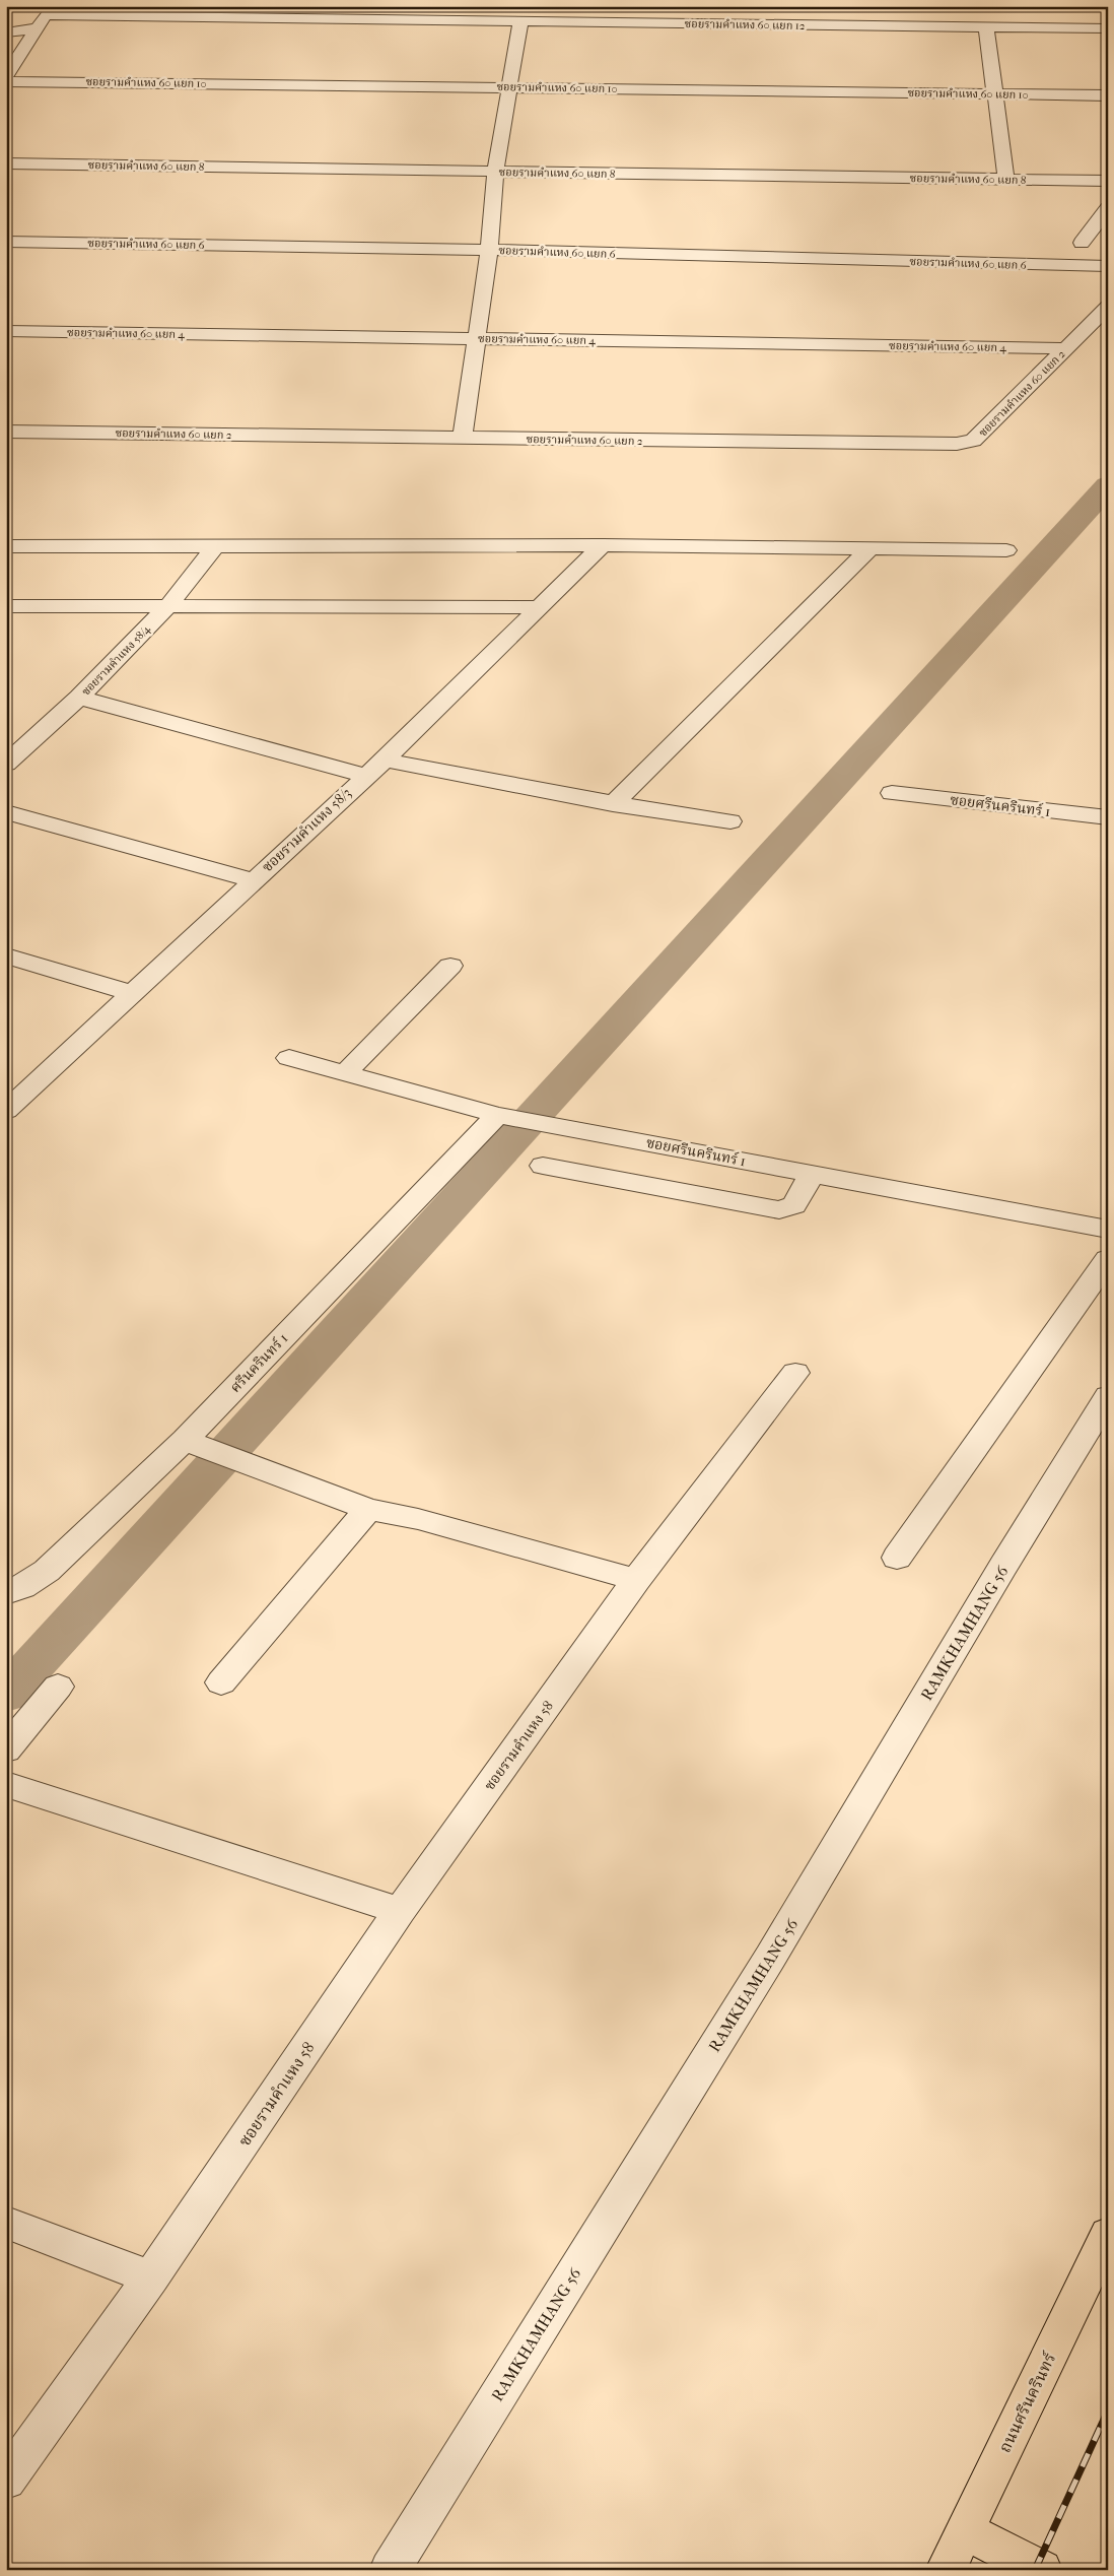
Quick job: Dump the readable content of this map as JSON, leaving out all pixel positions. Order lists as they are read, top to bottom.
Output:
{
  "streets": {
    "main road": ["ถนนศรีนครินทร์"],
    "street": [
      "ซอยรามคำแหง 60 แยก 12",
      "ซอยรามคำแหง 60 แยก 10",
      "ซอยรามคำแหง 60 แยก 8",
      "ซอยรามคำแหง 60 แยก 6",
      "ซอยรามคำแหง 60 แยก 4",
      "ซอยรามคำแหง 60 แยก 2",
      "ซอยรามคำแหง 58/4",
      "ซอยศรีนครินทร์ 1",
      "ซอยรามคำแหง 58/3",
      "ศรีนครินทร์ 1",
      "RAMKHAMHANG 56",
      "ซอยรามคำแหง 58"
    ]
  },
  "crossings": [
    ["ซอยรามคำแหง 60 แยก 4", "ซอยรามคำแหง 60 แยก 2"],
    ["ซอยศรีนครินทร์ 1", "ศรีนครินทร์ 1"]
  ]
}
